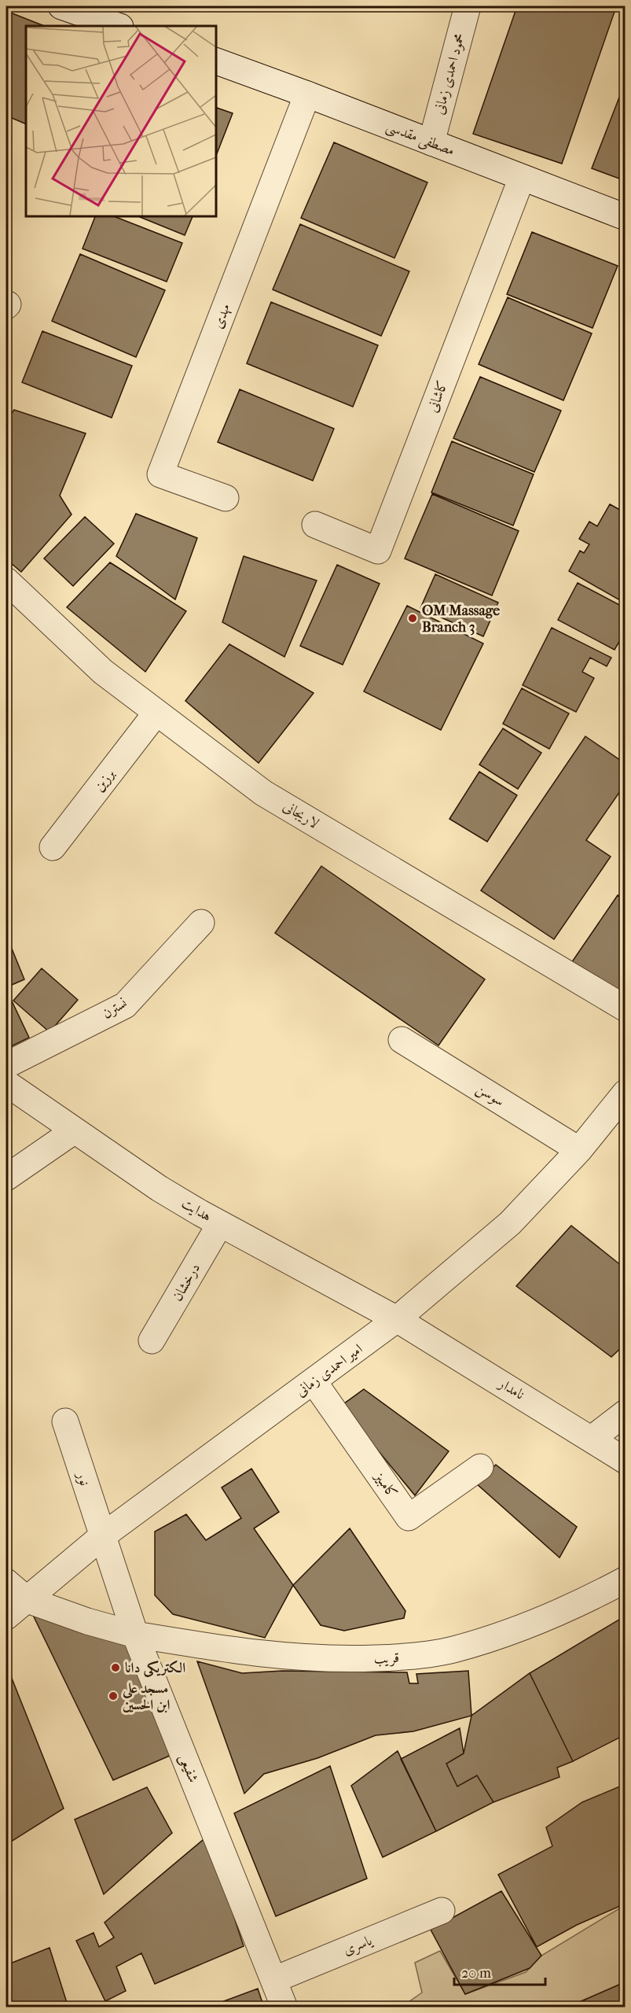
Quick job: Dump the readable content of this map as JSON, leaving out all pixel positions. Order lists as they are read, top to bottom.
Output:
{
  "streets": {
    "street": [
      "محمود احمدی زمانی",
      "مصطفی مقدسی",
      "مهدی",
      "کاشانی",
      "برزین",
      "لاریجانی",
      "نسترن",
      "سوسن",
      "هدایت",
      "درخشان",
      "امیر احمدی زمانی",
      "نامدار",
      "نور",
      "کامبیز",
      "قریب",
      "شفیعی",
      "یاسری"
    ]
  },
  "crossings": [
    ["محمود احمدی زمانی", "مصطفی مقدسی"],
    ["مصطفی مقدسی", "مهدی"],
    ["مصطفی مقدسی", "کاشانی"],
    ["برزین", "لاریجانی"],
    ["سوسن", "امیر احمدی زمانی"],
    ["هدایت", "درخشان"],
    ["هدایت", "امیر احمدی زمانی"],
    ["هدایت", "نامدار"],
    ["امیر احمدی زمانی", "نامدار"],
    ["امیر احمدی زمانی", "نور"],
    ["امیر احمدی زمانی", "کامبیز"],
    ["نور", "قریب"],
    ["نور", "شفیعی"],
    ["قریب", "شفیعی"],
    ["شفیعی", "یاسری"]
  ],
  "places": ["OM Massage Branch 3", "الکتریکی دانا", "مسجد علی ابن الحسین"],
  "scale_bar": "20 m"
}
